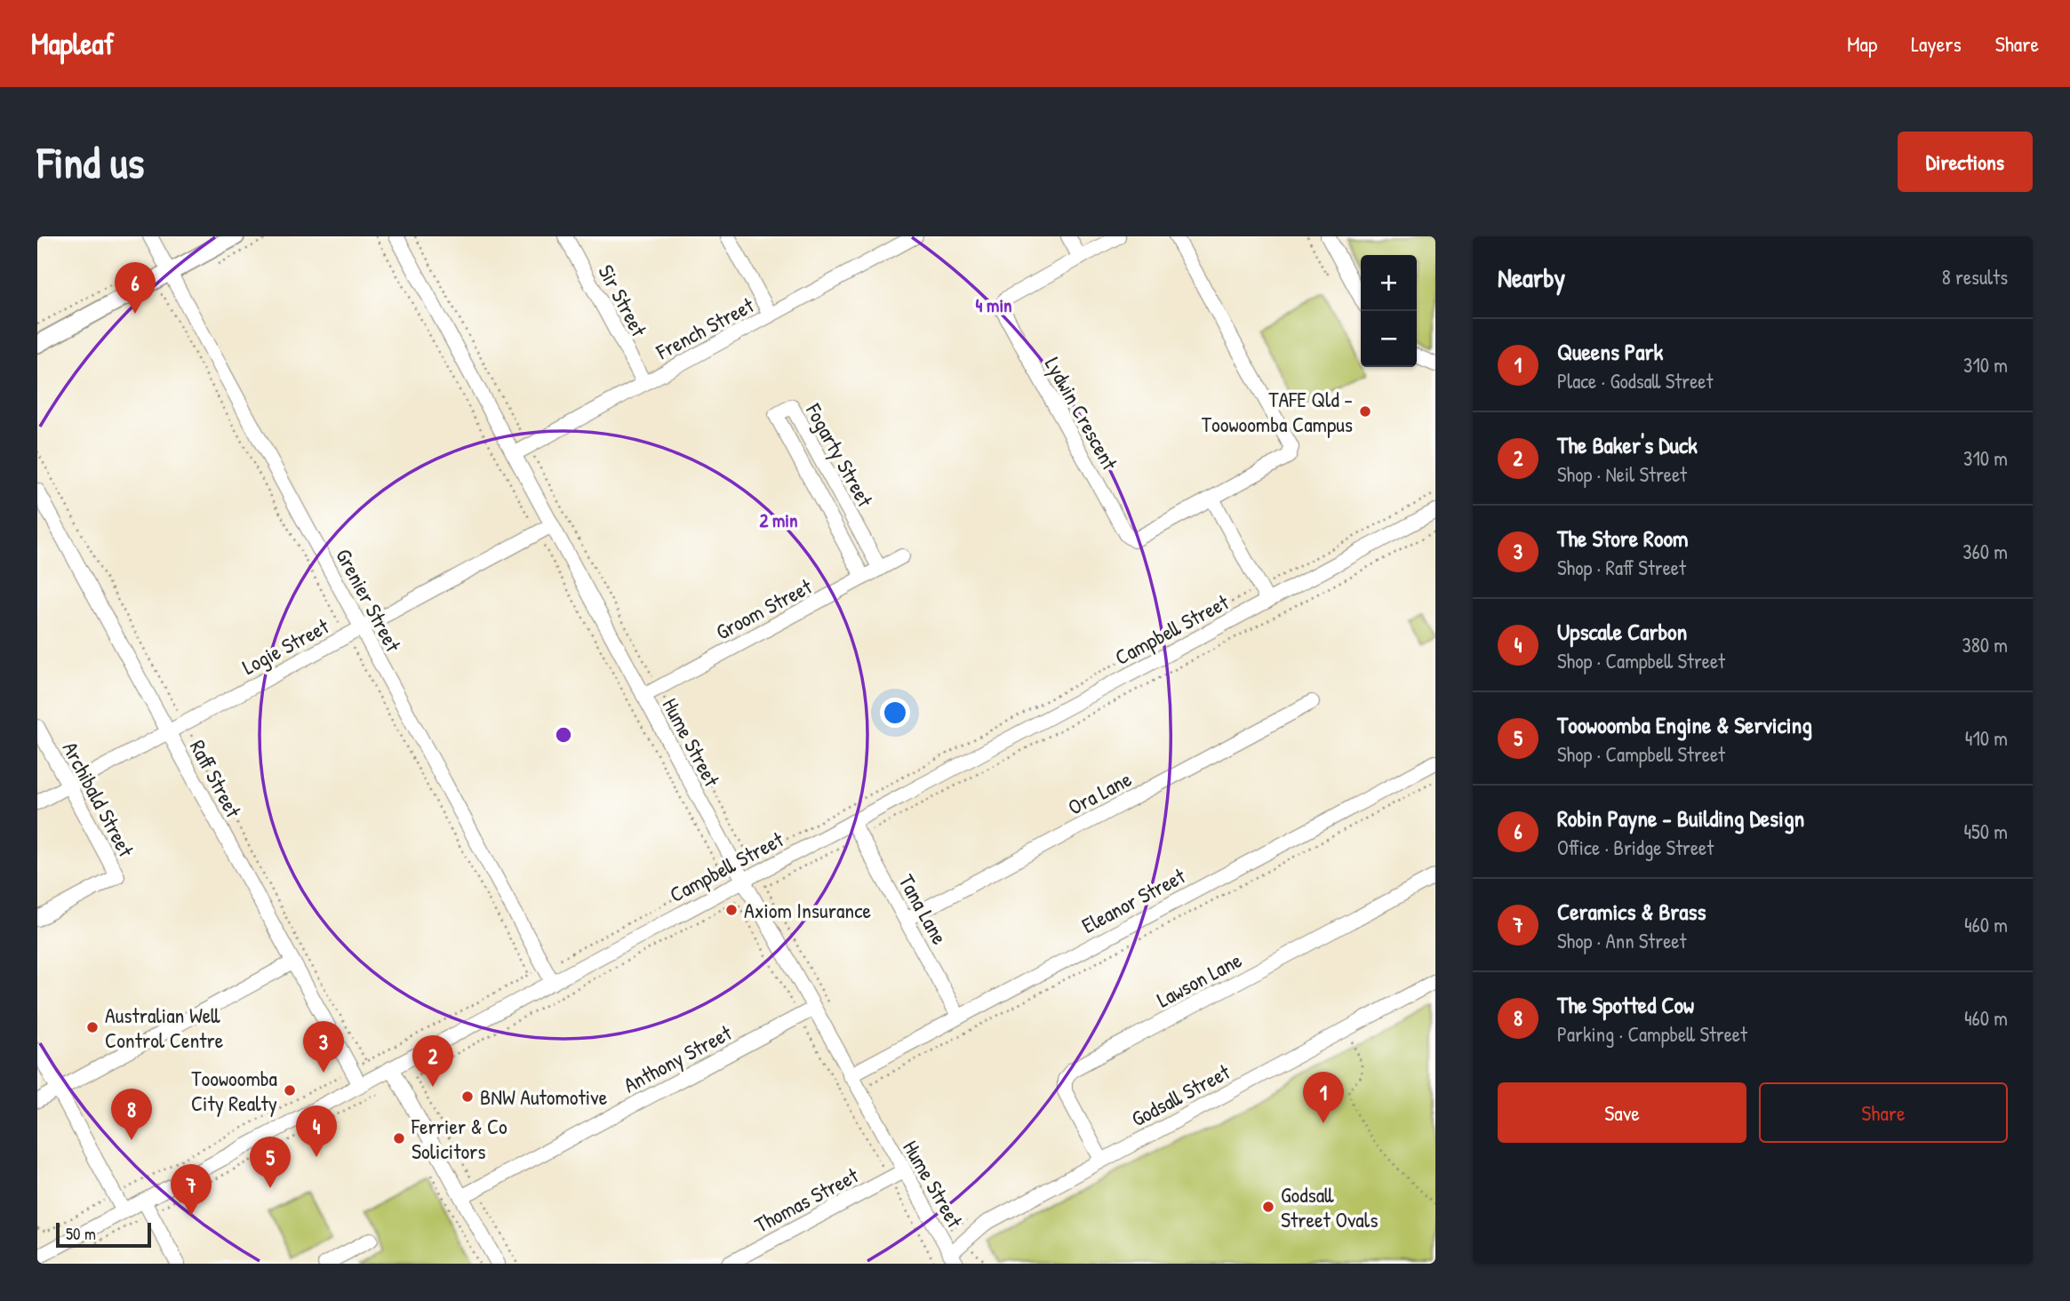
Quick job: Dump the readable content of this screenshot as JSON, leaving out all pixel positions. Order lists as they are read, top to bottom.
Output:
{
  "streets": {
    "street": [
      "Sir Street",
      "French Street",
      "Lydwin Crescent",
      "Fogarty Street",
      "Grenier Street",
      "Groom Street",
      "Campbell Street",
      "Logie Street",
      "Hume Street",
      "Raff Street",
      "Ora Lane",
      "Archibald Street",
      "Eleanor Street",
      "Tana Lane",
      "Lawson Lane",
      "Anthony Street",
      "Godsall Street",
      "Thomas Street"
    ]
  },
  "crossings": [
    ["Sir Street", "French Street"],
    ["French Street", "Hume Street"],
    ["Fogarty Street", "Groom Street"],
    ["Grenier Street", "Campbell Street"],
    ["Grenier Street", "Logie Street"],
    ["Groom Street", "Hume Street"],
    ["Campbell Street", "Hume Street"],
    ["Campbell Street", "Raff Street"],
    ["Campbell Street", "Tana Lane"],
    ["Logie Street", "Hume Street"],
    ["Logie Street", "Raff Street"],
    ["Logie Street", "Archibald Street"],
    ["Hume Street", "Eleanor Street"],
    ["Hume Street", "Anthony Street"],
    ["Hume Street", "Godsall Street"],
    ["Hume Street", "Thomas Street"],
    ["Ora Lane", "Tana Lane"],
    ["Eleanor Street", "Tana Lane"],
    ["Lawson Lane", "Godsall Street"]
  ],
  "places": [
    "TAFE Qld - Toowoomba Campus",
    "Axiom Insurance",
    "Australian Well Control Centre",
    "Toowoomba City Realty",
    "BNW Automotive",
    "Ferrier & Co Solicitors",
    "Godsall Street Ovals"
  ],
  "scale_bar": "50 m",
  "page": {
    "header": "Mapleaf",
    "nav": ["Map", "Layers", "Share"],
    "buttons": [
      "Directions",
      ["Save", "Share"]
    ],
    "title": "Find us",
    "heading": ["Nearby", "8 results"],
    "map_buttons": ["+", "−"],
    "pins": [
      "6",
      "3",
      "2",
      "1",
      "8",
      "4",
      "5",
      "7"
    ],
    "list": [
      {
        "mark": "1",
        "name": "Queens Park",
        "note": "Place · Godsall Street",
        "value": "310 m"
      },
      {
        "mark": "2",
        "name": "The Baker's Duck",
        "note": "Shop · Neil Street",
        "value": "310 m"
      },
      {
        "mark": "3",
        "name": "The Store Room",
        "note": "Shop · Raff Street",
        "value": "360 m"
      },
      {
        "mark": "4",
        "name": "Upscale Carbon",
        "note": "Shop · Campbell Street",
        "value": "380 m"
      },
      {
        "mark": "5",
        "name": "Toowoomba Engine & Servicing",
        "note": "Shop · Campbell Street",
        "value": "410 m"
      },
      {
        "mark": "6",
        "name": "Robin Payne - Building Design",
        "note": "Office · Bridge Street",
        "value": "450 m"
      },
      {
        "mark": "7",
        "name": "Ceramics & Brass",
        "note": "Shop · Ann Street",
        "value": "460 m"
      },
      {
        "mark": "8",
        "name": "The Spotted Cow",
        "note": "Parking · Campbell Street",
        "value": "460 m"
      }
    ],
    "scale": "50 m"
  },
  "rings": ["4 min", "2 min"]
}
